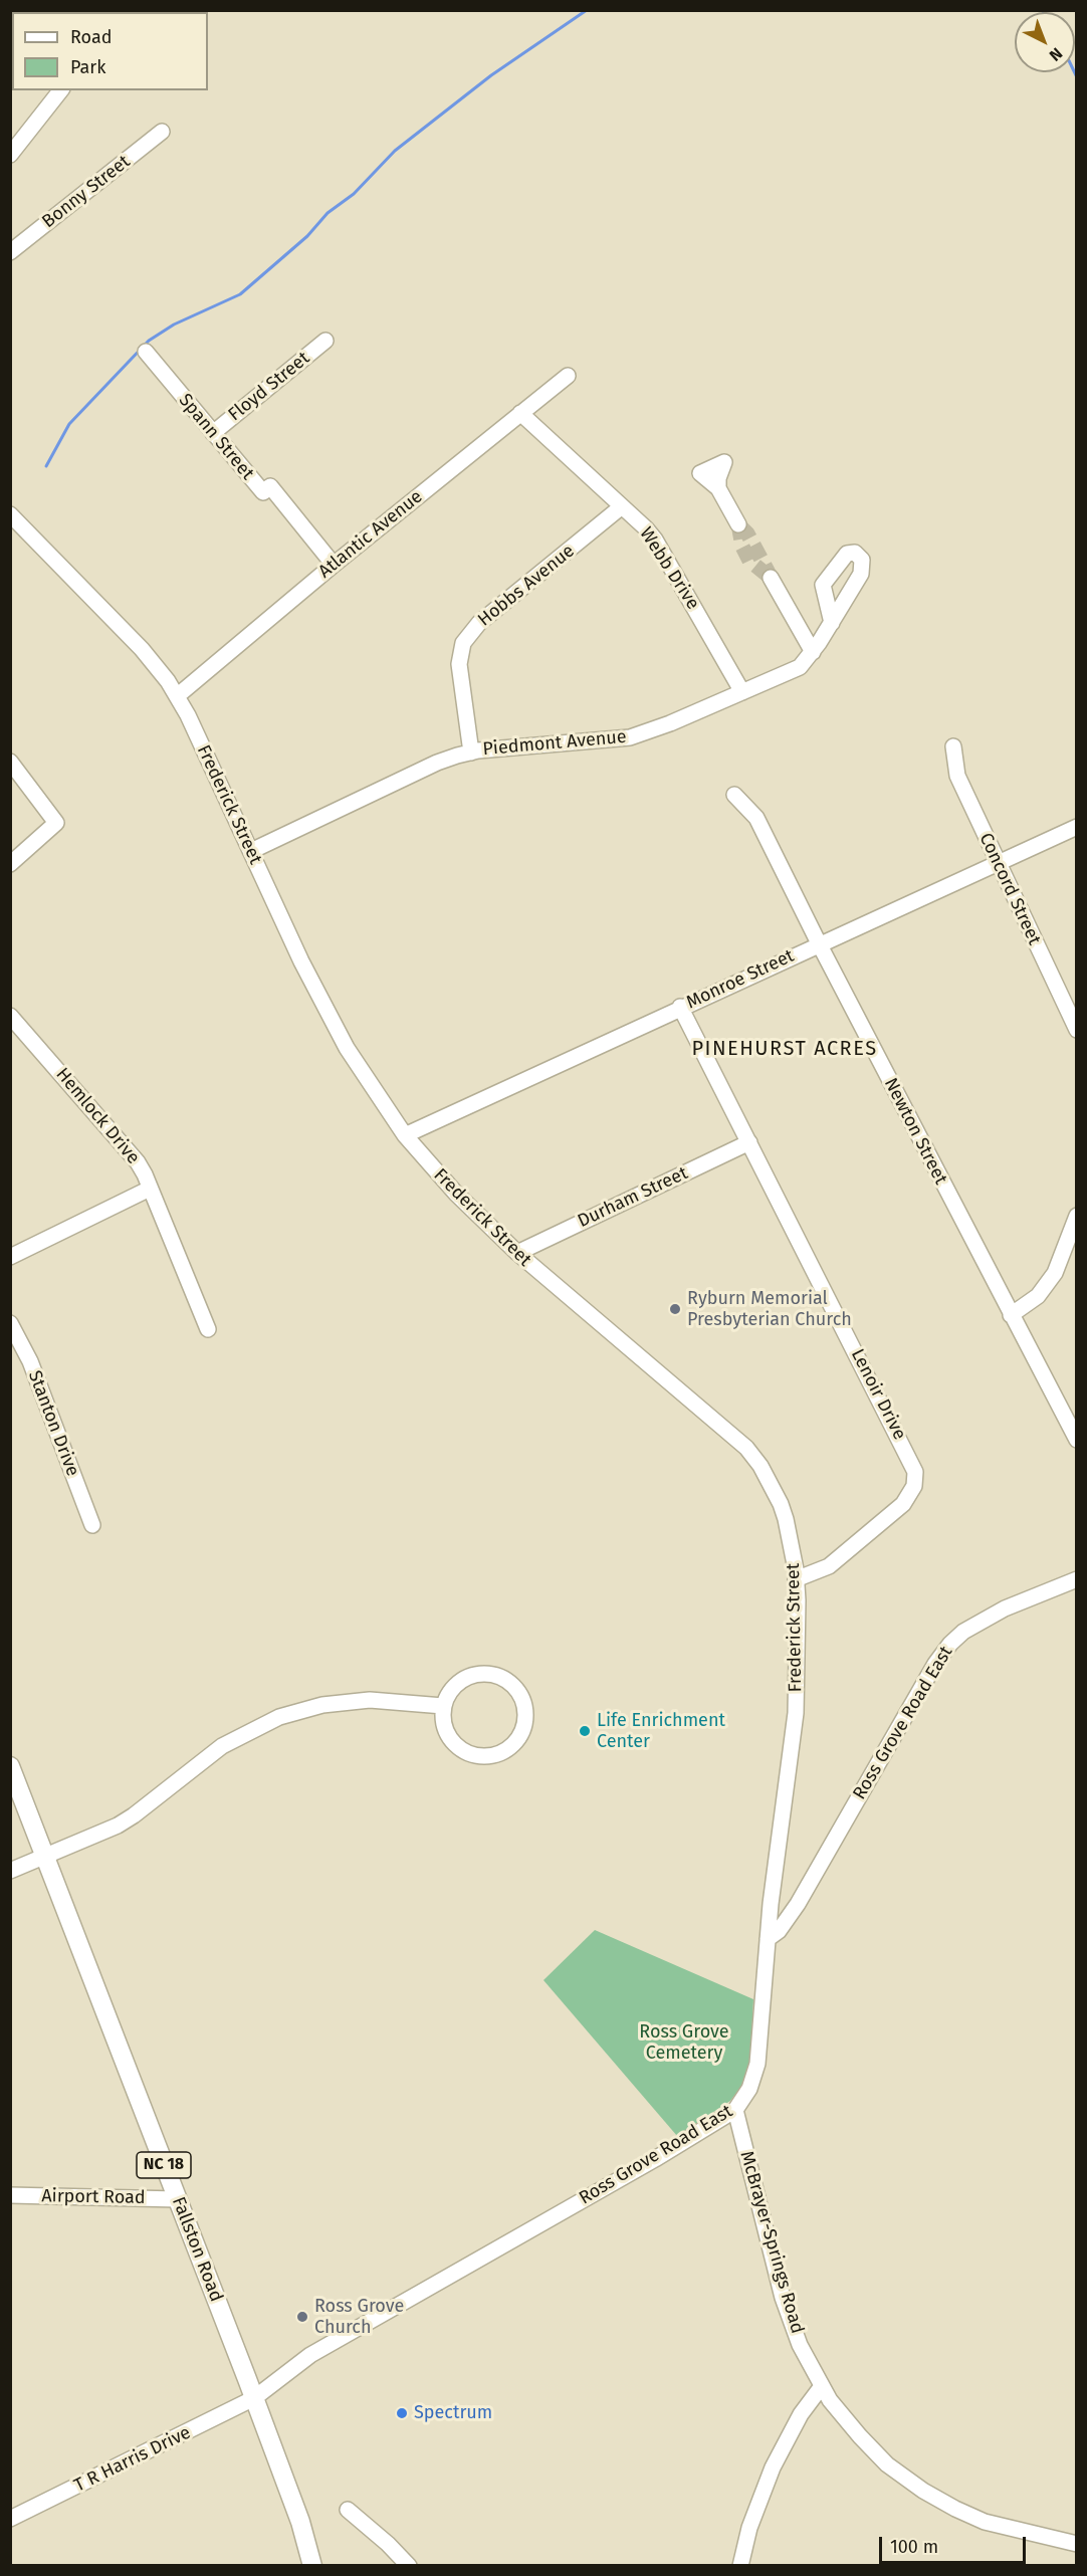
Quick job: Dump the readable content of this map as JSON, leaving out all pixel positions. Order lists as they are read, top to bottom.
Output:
{
  "streets": {
    "main road": ["NC 18", "Fallston Road"],
    "street": [
      "Bonny Street",
      "Floyd Street",
      "Spann Street",
      "Atlantic Avenue",
      "Webb Drive",
      "Hobbs Avenue",
      "Piedmont Avenue",
      "Frederick Street",
      "Concord Street",
      "Monroe Street",
      "Hemlock Drive",
      "Newton Street",
      "Durham Street",
      "Lenoir Drive",
      "Stanton Drive",
      "Ross Grove Road East",
      "Airport Road",
      "McBrayer-Springs Road",
      "T R Harris Drive"
    ]
  },
  "crossings": [
    ["Floyd Street", "Spann Street"],
    ["Spann Street", "Atlantic Avenue"],
    ["Atlantic Avenue", "Webb Drive"],
    ["Atlantic Avenue", "Frederick Street"],
    ["Webb Drive", "Hobbs Avenue"],
    ["Webb Drive", "Piedmont Avenue"],
    ["Hobbs Avenue", "Piedmont Avenue"],
    ["Piedmont Avenue", "Frederick Street"],
    ["Frederick Street", "Monroe Street"],
    ["Frederick Street", "Durham Street"],
    ["Frederick Street", "Lenoir Drive"],
    ["Frederick Street", "Ross Grove Road East"],
    ["Concord Street", "Monroe Street"],
    ["Monroe Street", "Newton Street"],
    ["Monroe Street", "Lenoir Drive"],
    ["Durham Street", "Lenoir Drive"],
    ["Ross Grove Road East", "McBrayer-Springs Road"],
    ["Ross Grove Road East", "Fallston Road"],
    ["Ross Grove Road East", "T R Harris Drive"],
    ["Airport Road", "Fallston Road"],
    ["Fallston Road", "T R Harris Drive"]
  ],
  "districts": ["PINEHURST ACRES"],
  "parks": ["Ross Grove Cemetery"],
  "places": [
    "Ryburn Memorial Presbyterian Church",
    "Life Enrichment Center",
    "Ross Grove Church",
    "Spectrum"
  ],
  "legend": ["Road", "Park"],
  "scale_bar": "100 m",
  "north": "bottom right"
}
